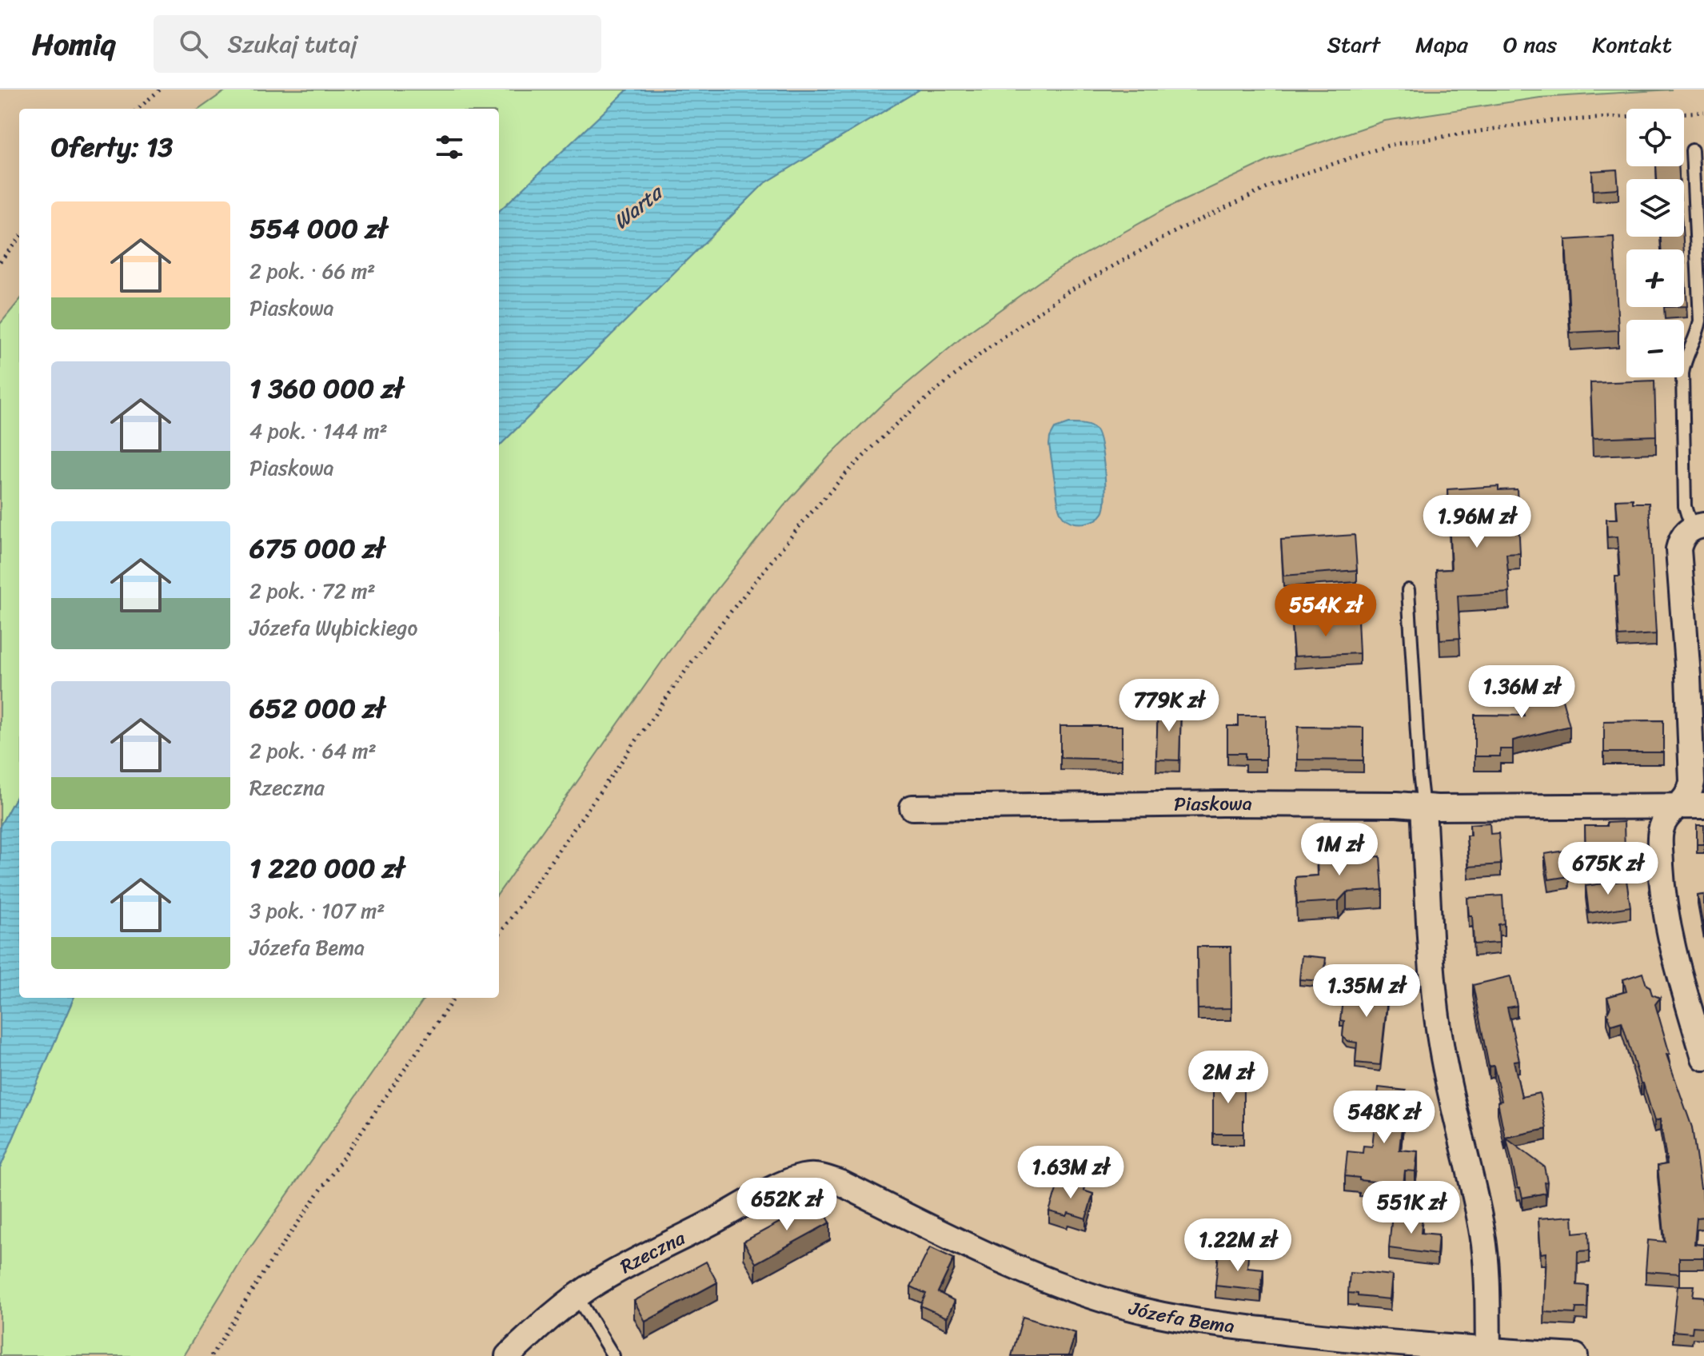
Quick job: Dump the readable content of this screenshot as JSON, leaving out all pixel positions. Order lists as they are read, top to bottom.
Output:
{
  "streets": {
    "street": ["Piaskowa", "Rzeczna", "Józefa Bema"]
  },
  "crossings": [
    ["Rzeczna", "Józefa Bema"]
  ],
  "water": ["Warta"],
  "page": {
    "header": "Homiq",
    "search": "Szukaj tutaj",
    "nav": [
      "Start",
      "Mapa",
      "O nas",
      "Kontakt"
    ],
    "map_buttons": ["+", "−"],
    "heading": "Oferty: 13",
    "list": [
      {
        "name": "554 000 zł",
        "note": "2 pok. · 66 m² · Piaskowa"
      },
      {
        "name": "1 360 000 zł",
        "note": "4 pok. · 144 m² · Piaskowa"
      },
      {
        "name": "675 000 zł",
        "note": "2 pok. · 72 m² · Józefa Wybickiego"
      },
      {
        "name": "652 000 zł",
        "note": "2 pok. · 64 m² · Rzeczna"
      },
      {
        "name": "1 220 000 zł",
        "note": "3 pok. · 107 m² · Józefa Bema"
      }
    ],
    "price": [
      "1.96M zł",
      "554K zł",
      "1.36M zł",
      "779K zł",
      "1M zł",
      "675K zł",
      "1.35M zł",
      "2M zł",
      "548K zł",
      "1.63M zł",
      "652K zł",
      "551K zł",
      "1.22M zł"
    ]
  }
}
